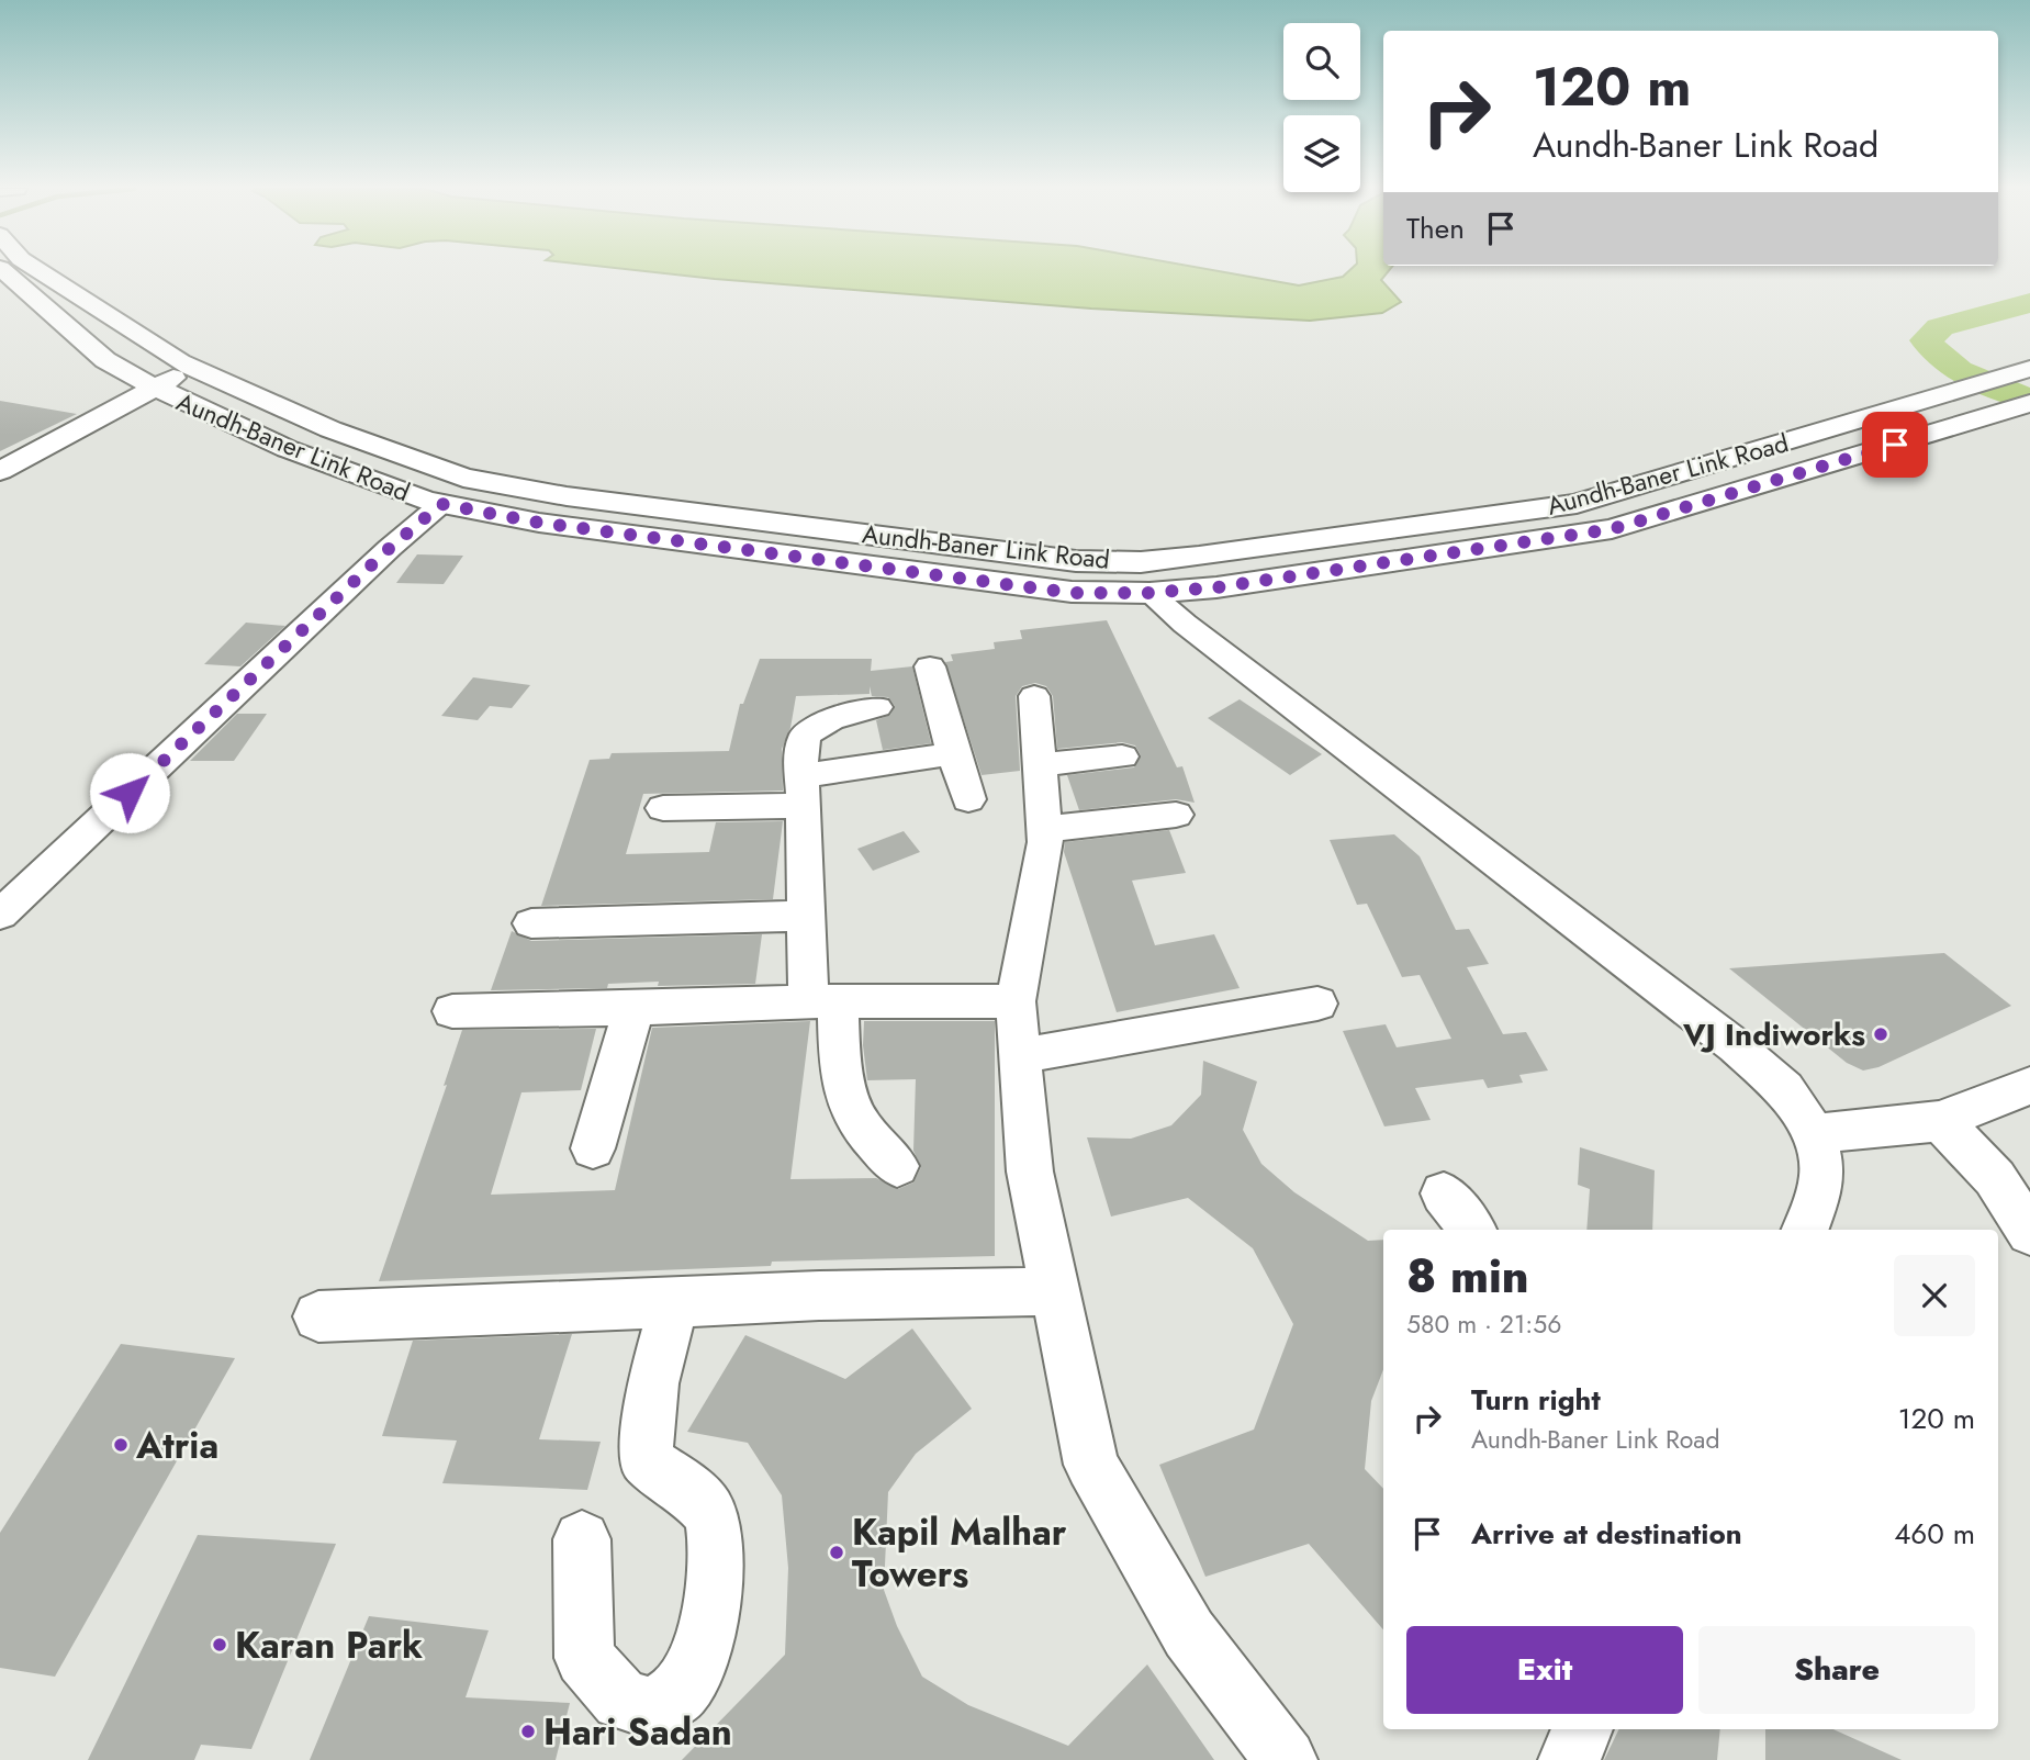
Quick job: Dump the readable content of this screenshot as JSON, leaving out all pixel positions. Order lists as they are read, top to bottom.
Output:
{
  "streets": {
    "main road": ["Aundh-Baner Link Road"]
  },
  "places": [
    "VJ Indiworks",
    "Atria",
    "Kapil Malhar Towers",
    "Karan Park",
    "Hari Sadan"
  ],
  "page": {
    "turn": ["120 m", "Aundh-Baner Link Road"],
    "then": "Then",
    "heading": ["8 min", "580 m · 21:56"],
    "list": [
      {
        "name": "Turn right",
        "note": "Aundh-Baner Link Road",
        "value": "120 m"
      },
      {
        "name": "Arrive at destination",
        "value": "460 m"
      }
    ],
    "buttons": ["Exit", "Share"]
  }
}
